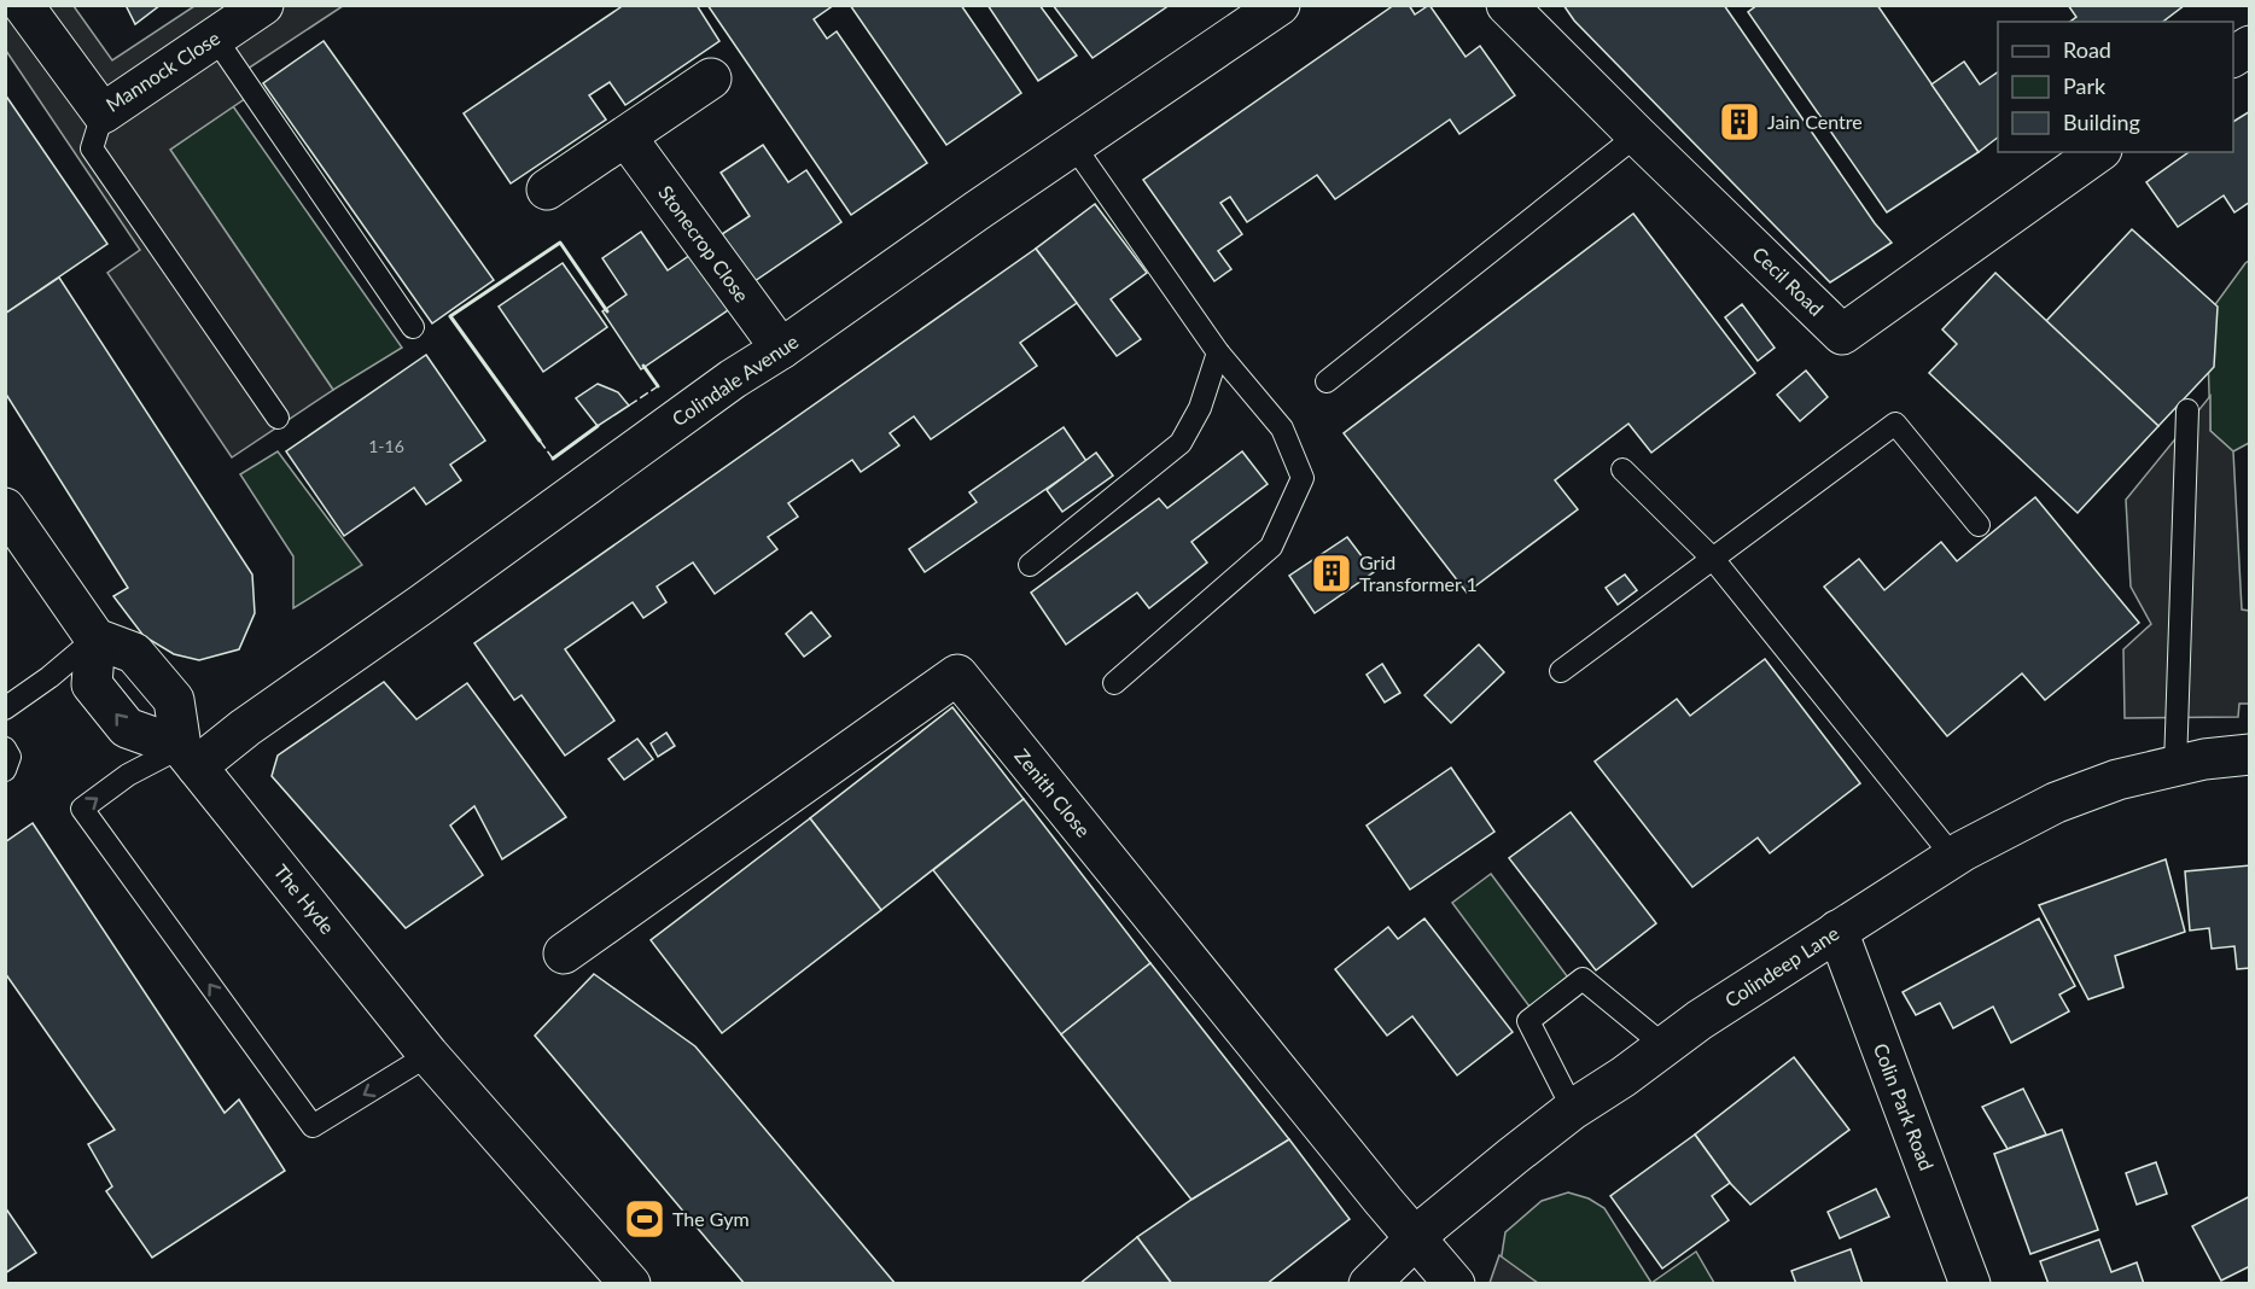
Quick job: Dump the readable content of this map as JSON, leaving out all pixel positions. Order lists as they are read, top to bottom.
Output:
{
  "streets": {
    "street": [
      "Mannock Close",
      "Stonecrop Close",
      "Cecil Road",
      "Colindale Avenue",
      "Zenith Close",
      "The Hyde",
      "Colindeep Lane",
      "Colin Park Road"
    ]
  },
  "crossings": [
    ["Stonecrop Close", "Colindale Avenue"],
    ["Colindale Avenue", "The Hyde"],
    ["Zenith Close", "Colindeep Lane"],
    ["Colindeep Lane", "Colin Park Road"]
  ],
  "places": {
    "building": ["Jain Centre", "Grid Transformer 1"],
    "sports": ["The Gym"]
  },
  "house_numbers": ["1-16"],
  "legend": ["Road", "Park", "Building"]
}
